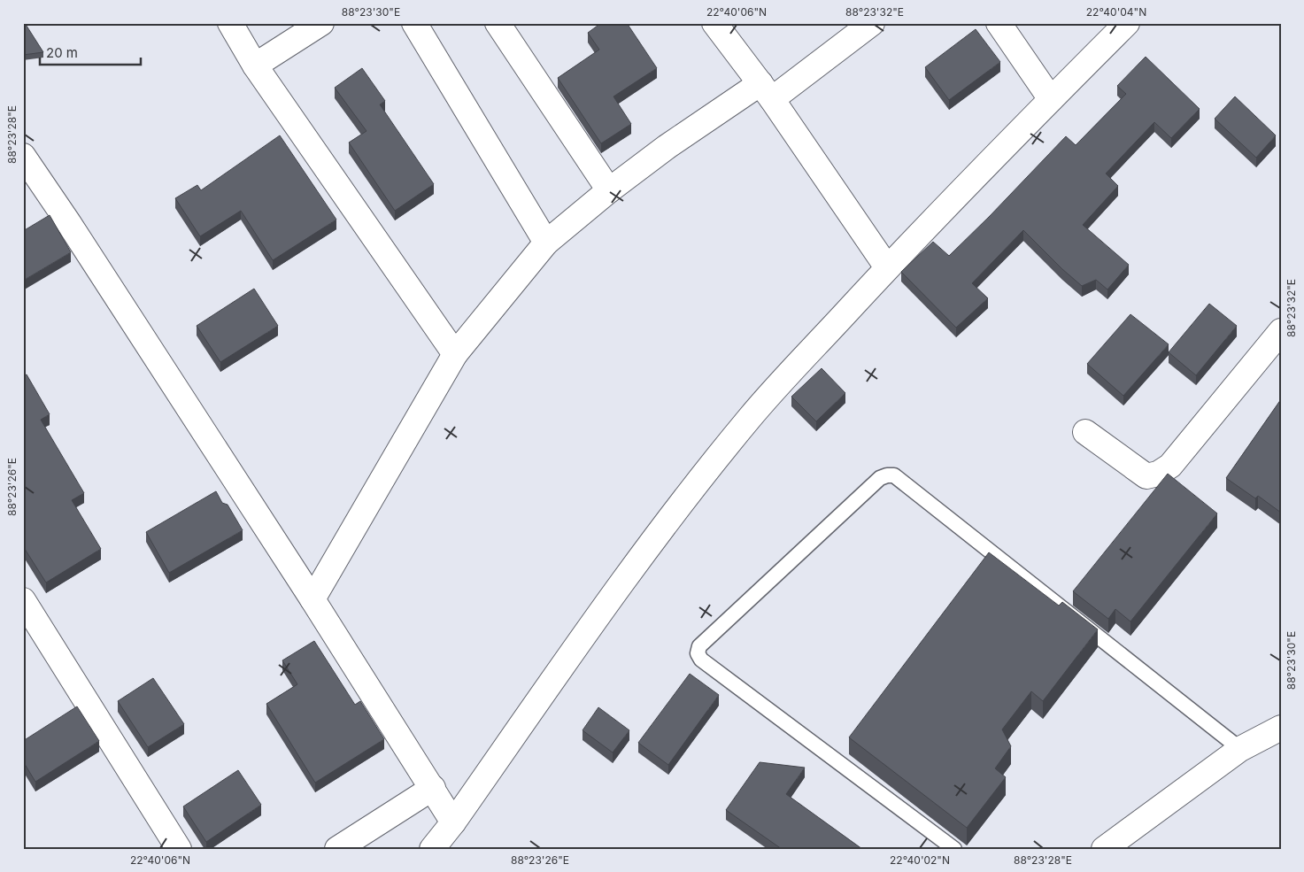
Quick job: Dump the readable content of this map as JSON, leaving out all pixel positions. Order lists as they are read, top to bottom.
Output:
{
  "scale_bar": "20 m",
  "coordinates": [
    "88°23'30\"E",
    "22°40'06\"N",
    "88°23'32\"E",
    "22°40'04\"N",
    "88°23'28\"E",
    "88°23'26\"E",
    "22°40'02\"N"
  ]
}
